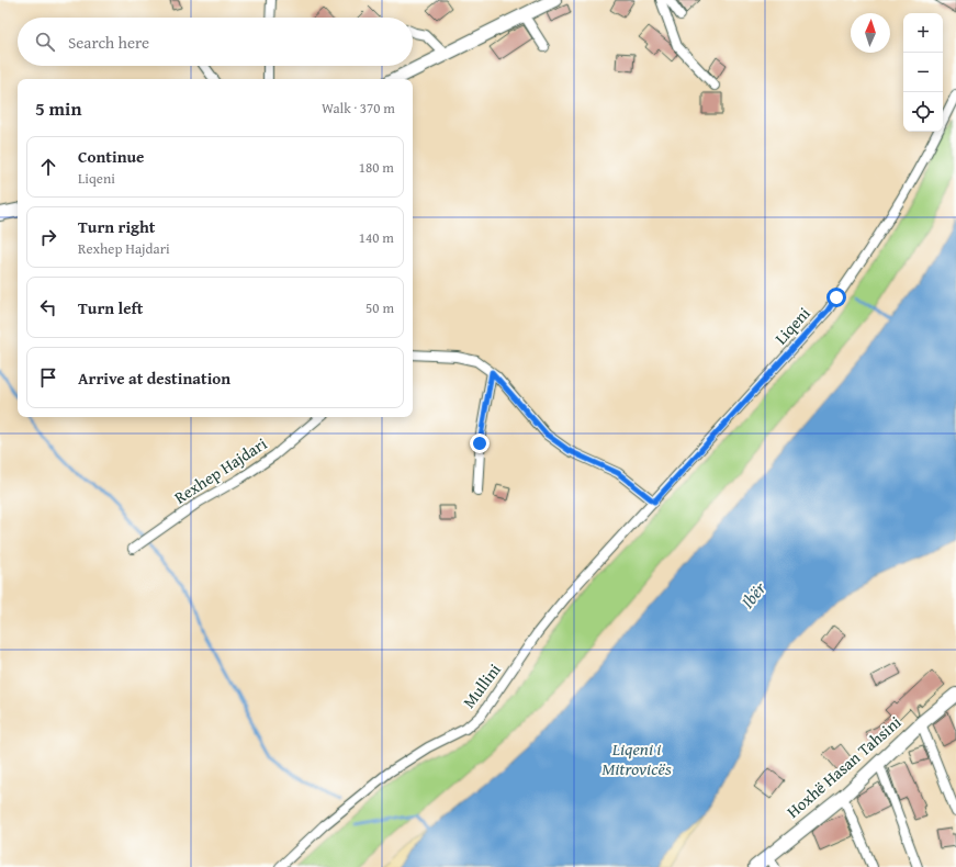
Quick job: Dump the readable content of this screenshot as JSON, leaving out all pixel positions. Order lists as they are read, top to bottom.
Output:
{
  "streets": {
    "street": [
      "Liqeni",
      "Rexhep Hajdari",
      "Mullini",
      "Hoxhë Hasan Tahsini"
    ]
  },
  "crossings": [
    ["Liqeni", "Mullini"]
  ],
  "water": ["Ibër", "Liqeni i Mitrovicës"],
  "north": "top",
  "page": {
    "map_buttons": ["+", "−"],
    "search": "Search here",
    "heading": ["5 min", "Walk · 370 m"],
    "list": [
      ["Continue", "Liqeni", "180 m"],
      ["Turn right", "Rexhep Hajdari", "140 m"],
      ["Turn left", "50 m"],
      "Arrive at destination"
    ]
  }
}
